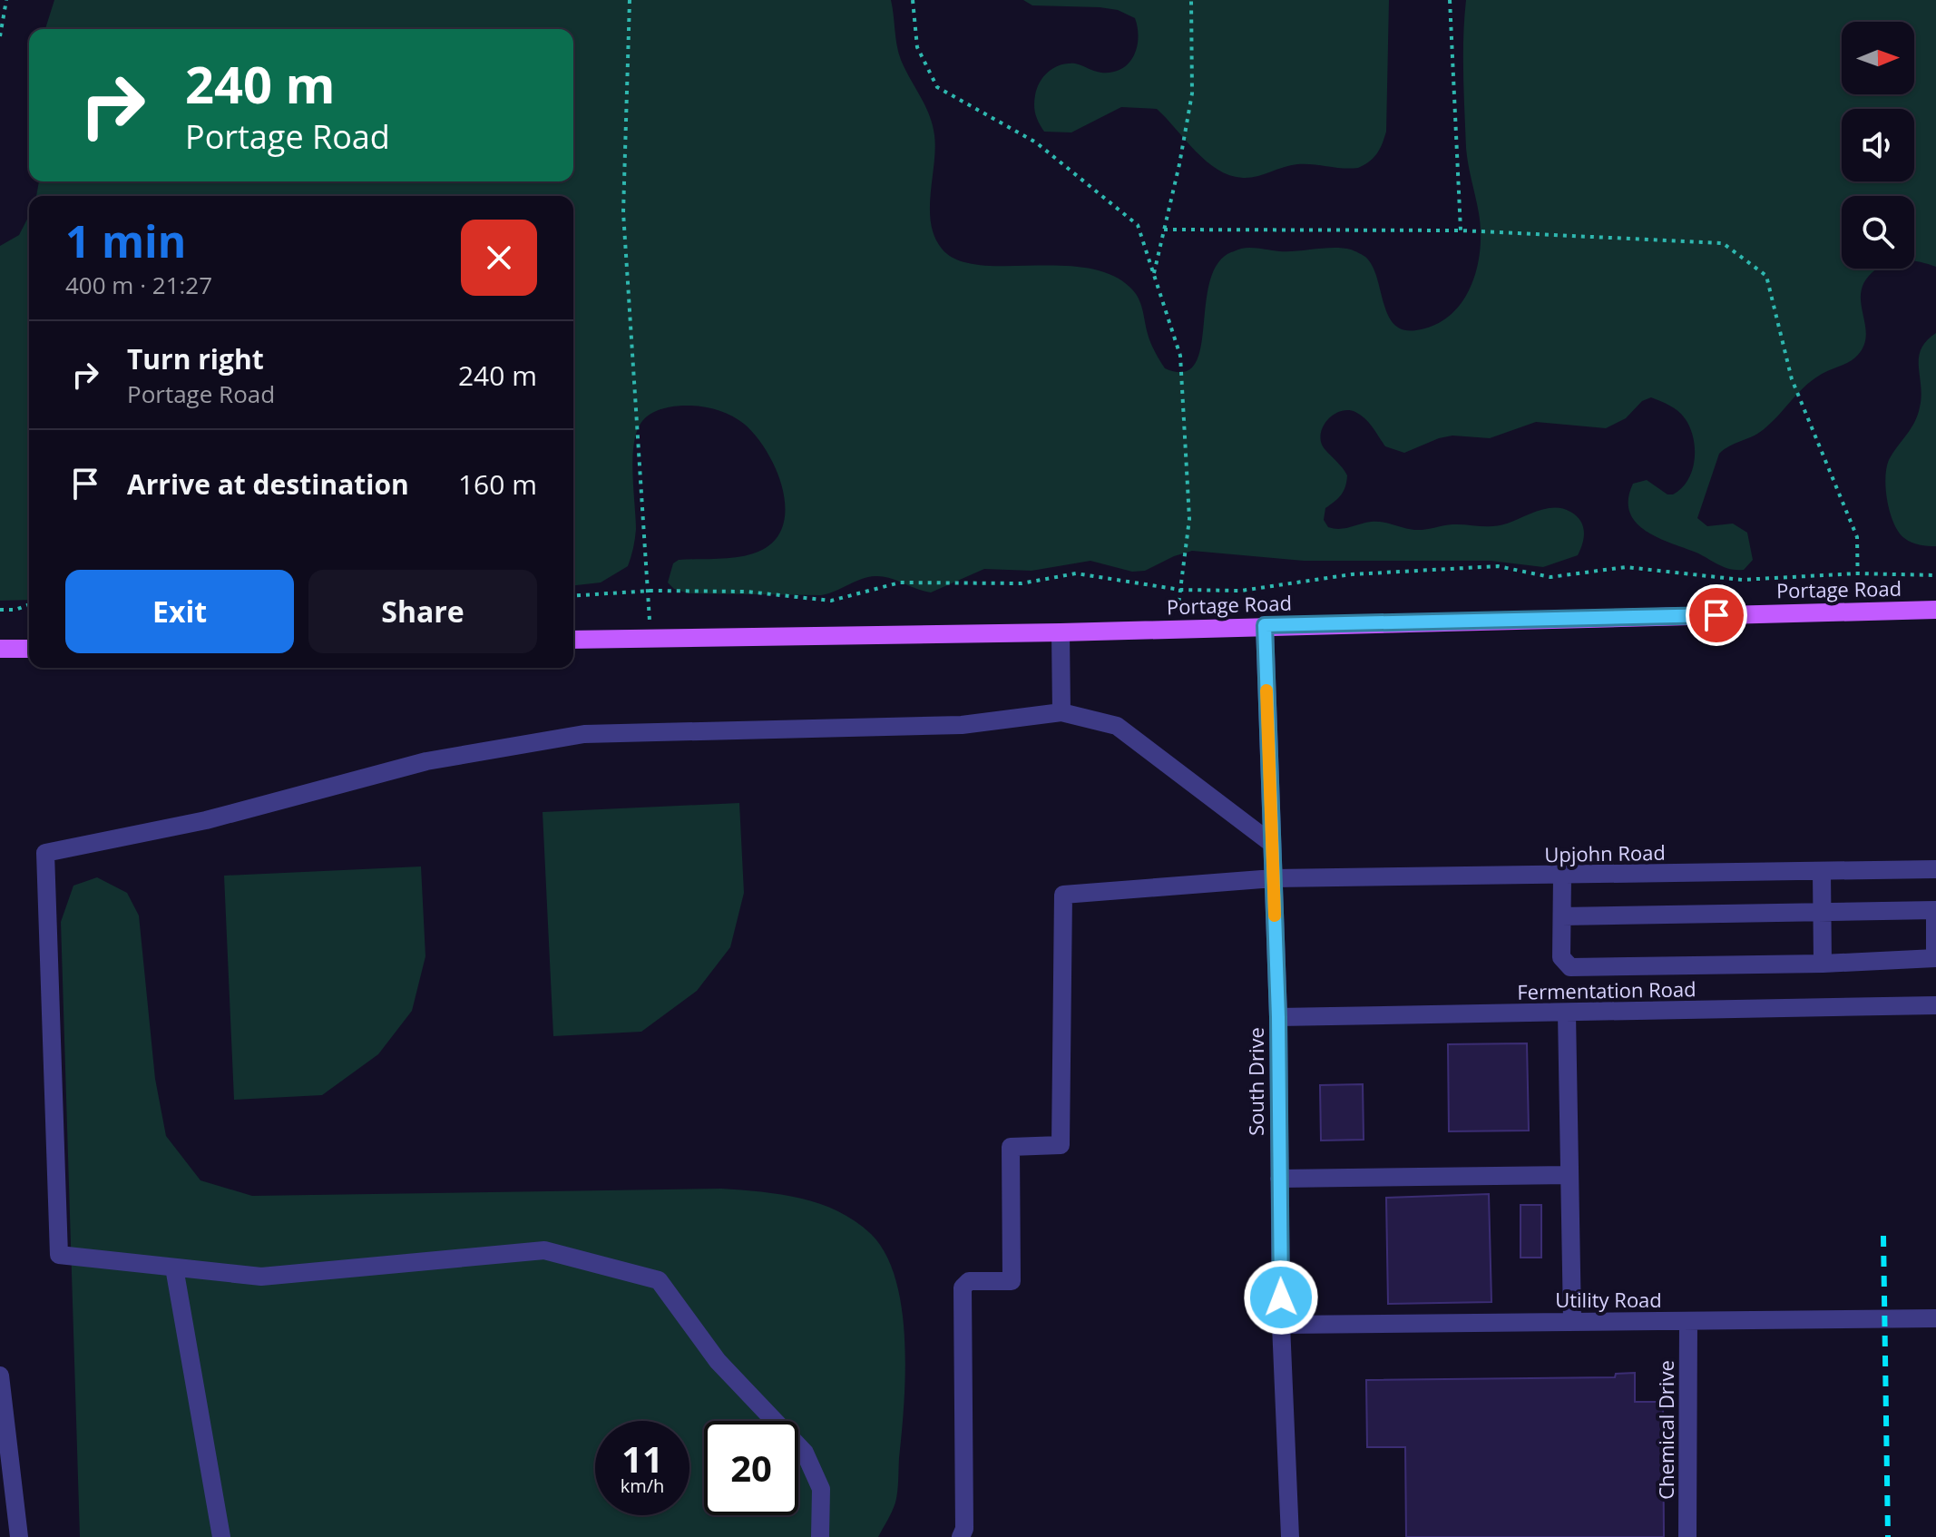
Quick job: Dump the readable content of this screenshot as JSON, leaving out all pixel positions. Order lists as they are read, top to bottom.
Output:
{
  "streets": {
    "main road": ["Portage Road"],
    "street": [
      "Upjohn Road",
      "Fermentation Road",
      "South Drive",
      "Utility Road",
      "Chemical Drive"
    ]
  },
  "crossings": [
    ["Portage Road", "South Drive"],
    ["Upjohn Road", "South Drive"],
    ["Fermentation Road", "South Drive"],
    ["South Drive", "Utility Road"],
    ["Utility Road", "Chemical Drive"]
  ],
  "north": "right",
  "page": {
    "turn": ["240 m", "Portage Road"],
    "heading": ["1 min", "400 m · 21:27"],
    "list": [
      {
        "name": "Turn right",
        "note": "Portage Road",
        "value": "240 m"
      },
      {
        "name": "Arrive at destination",
        "value": "160 m"
      }
    ],
    "buttons": ["Exit", "Share"],
    "speed": "11 km/h",
    "limit": "20"
  }
}
